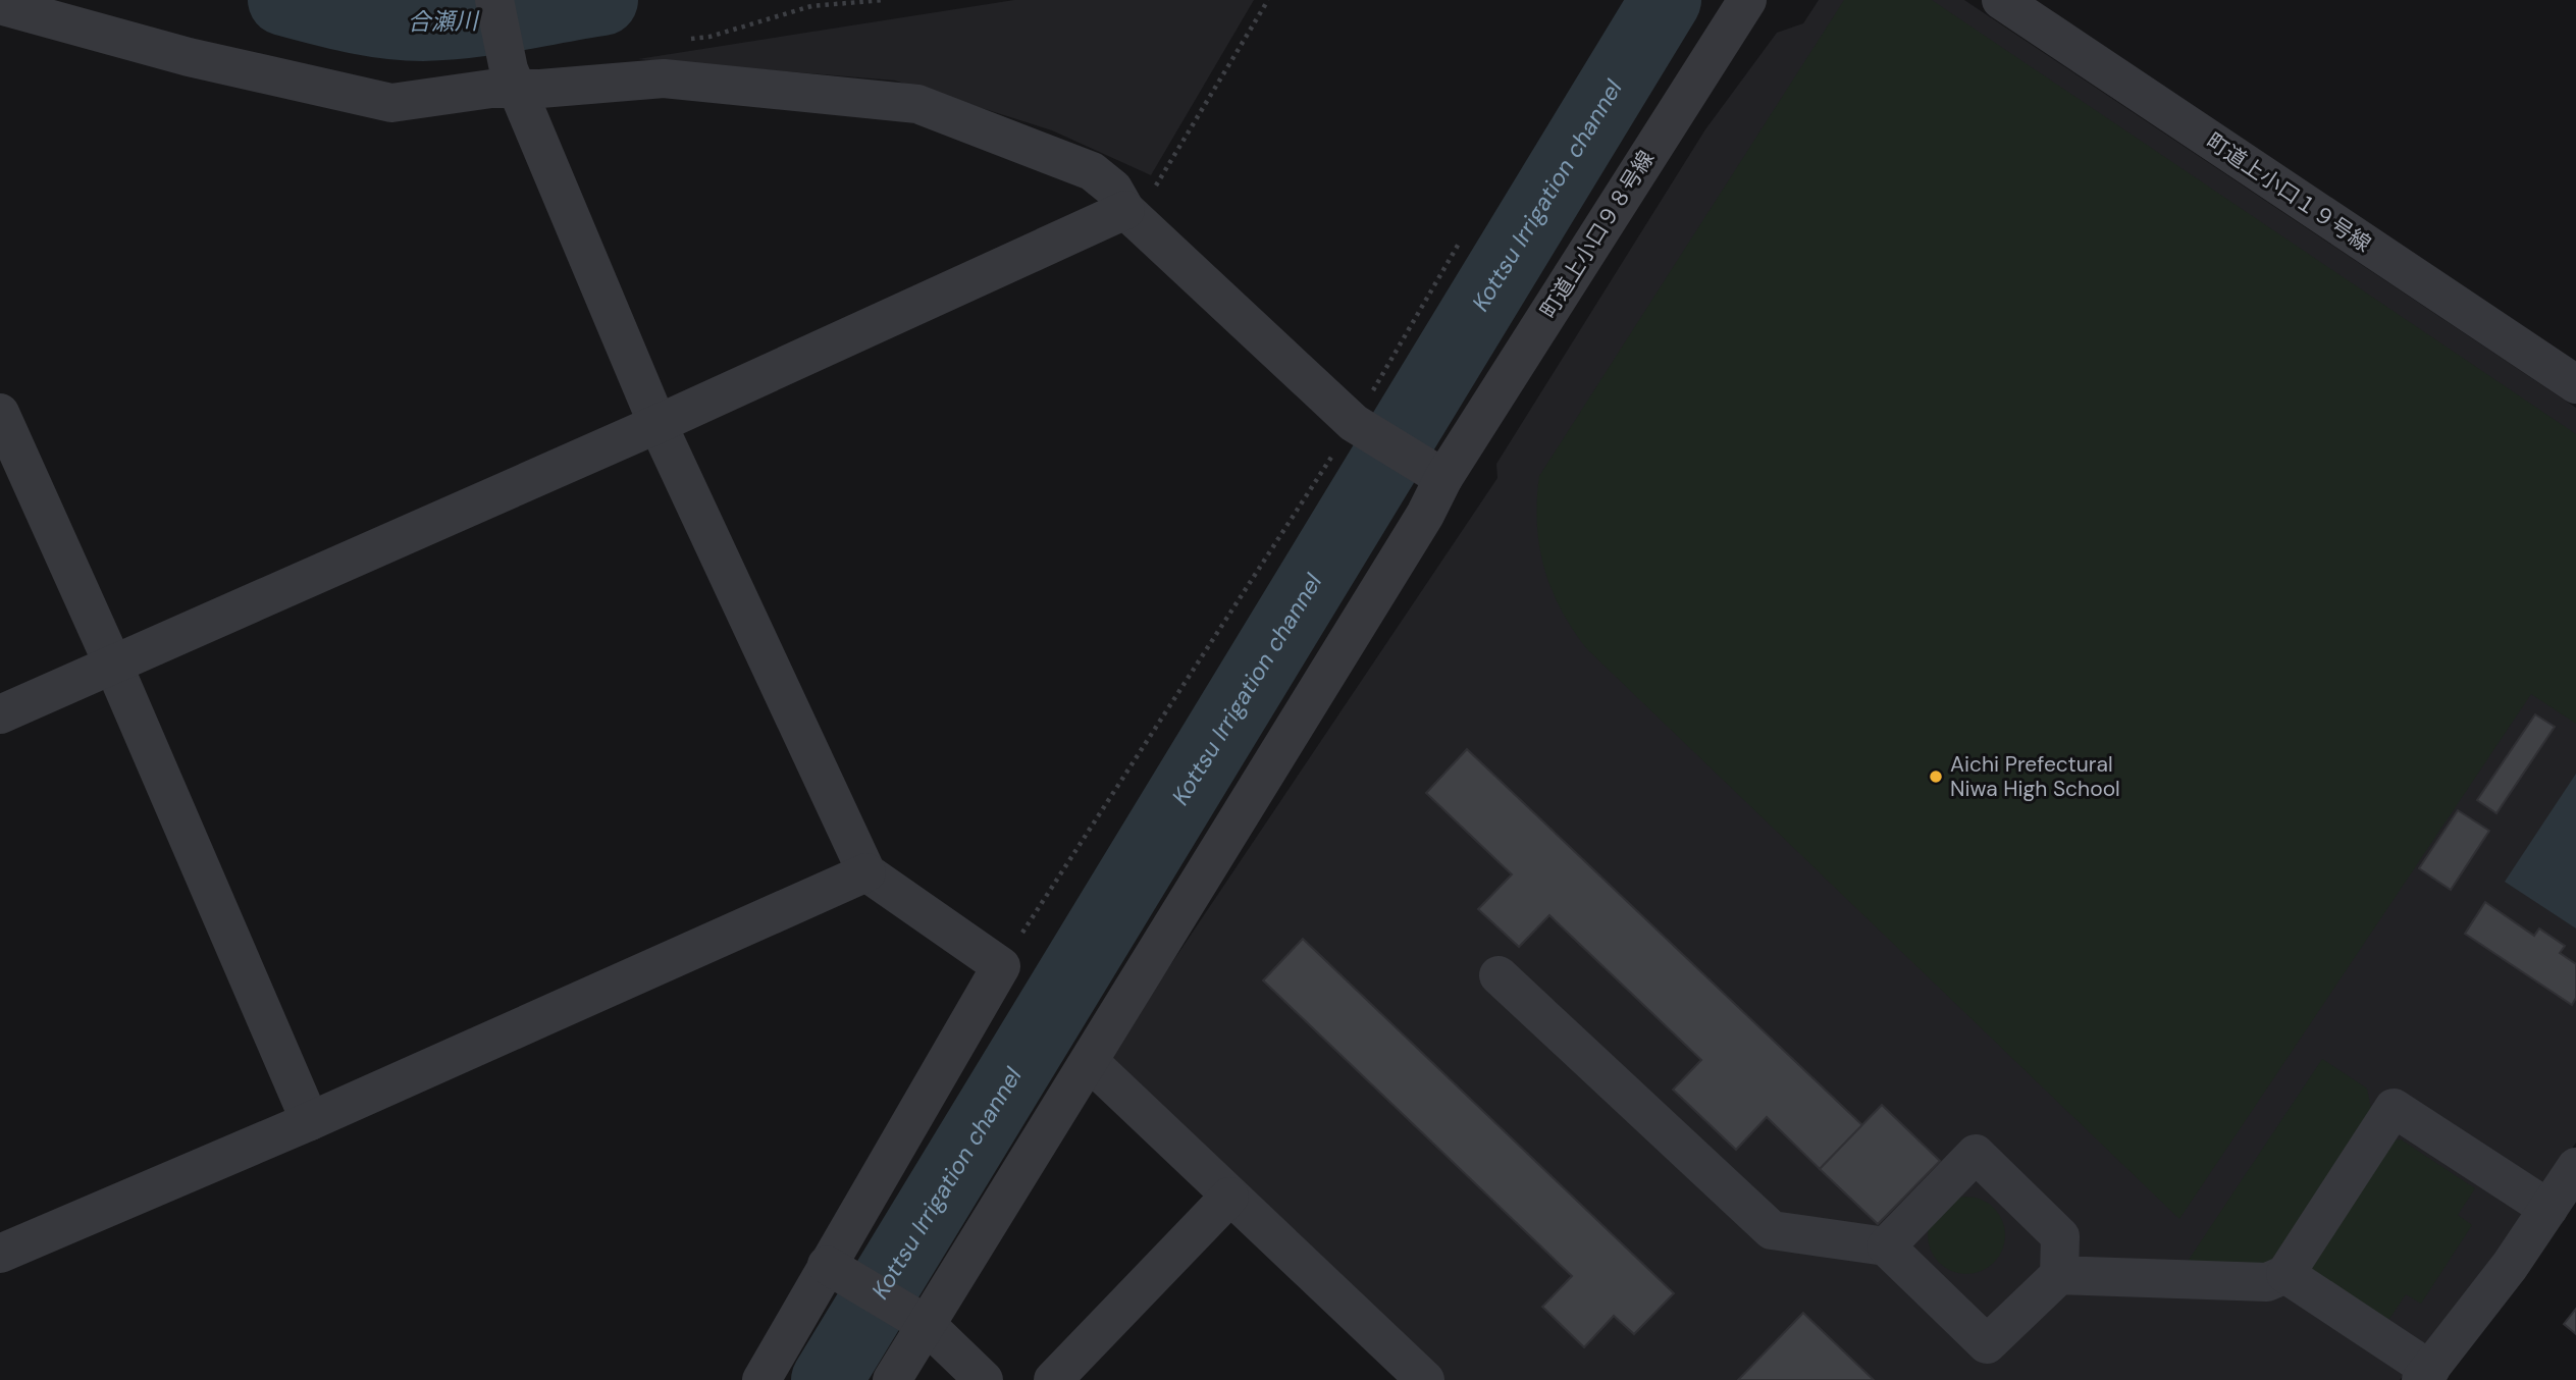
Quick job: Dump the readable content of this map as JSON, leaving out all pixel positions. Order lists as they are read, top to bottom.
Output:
{
  "streets": {
    "street": ["町道上小口１９号線", "町道上小口９８号線"]
  },
  "water": ["合瀬川", "Kottsu Irrigation channel"],
  "places": ["Aichi Prefectural Niwa High School"]
}
